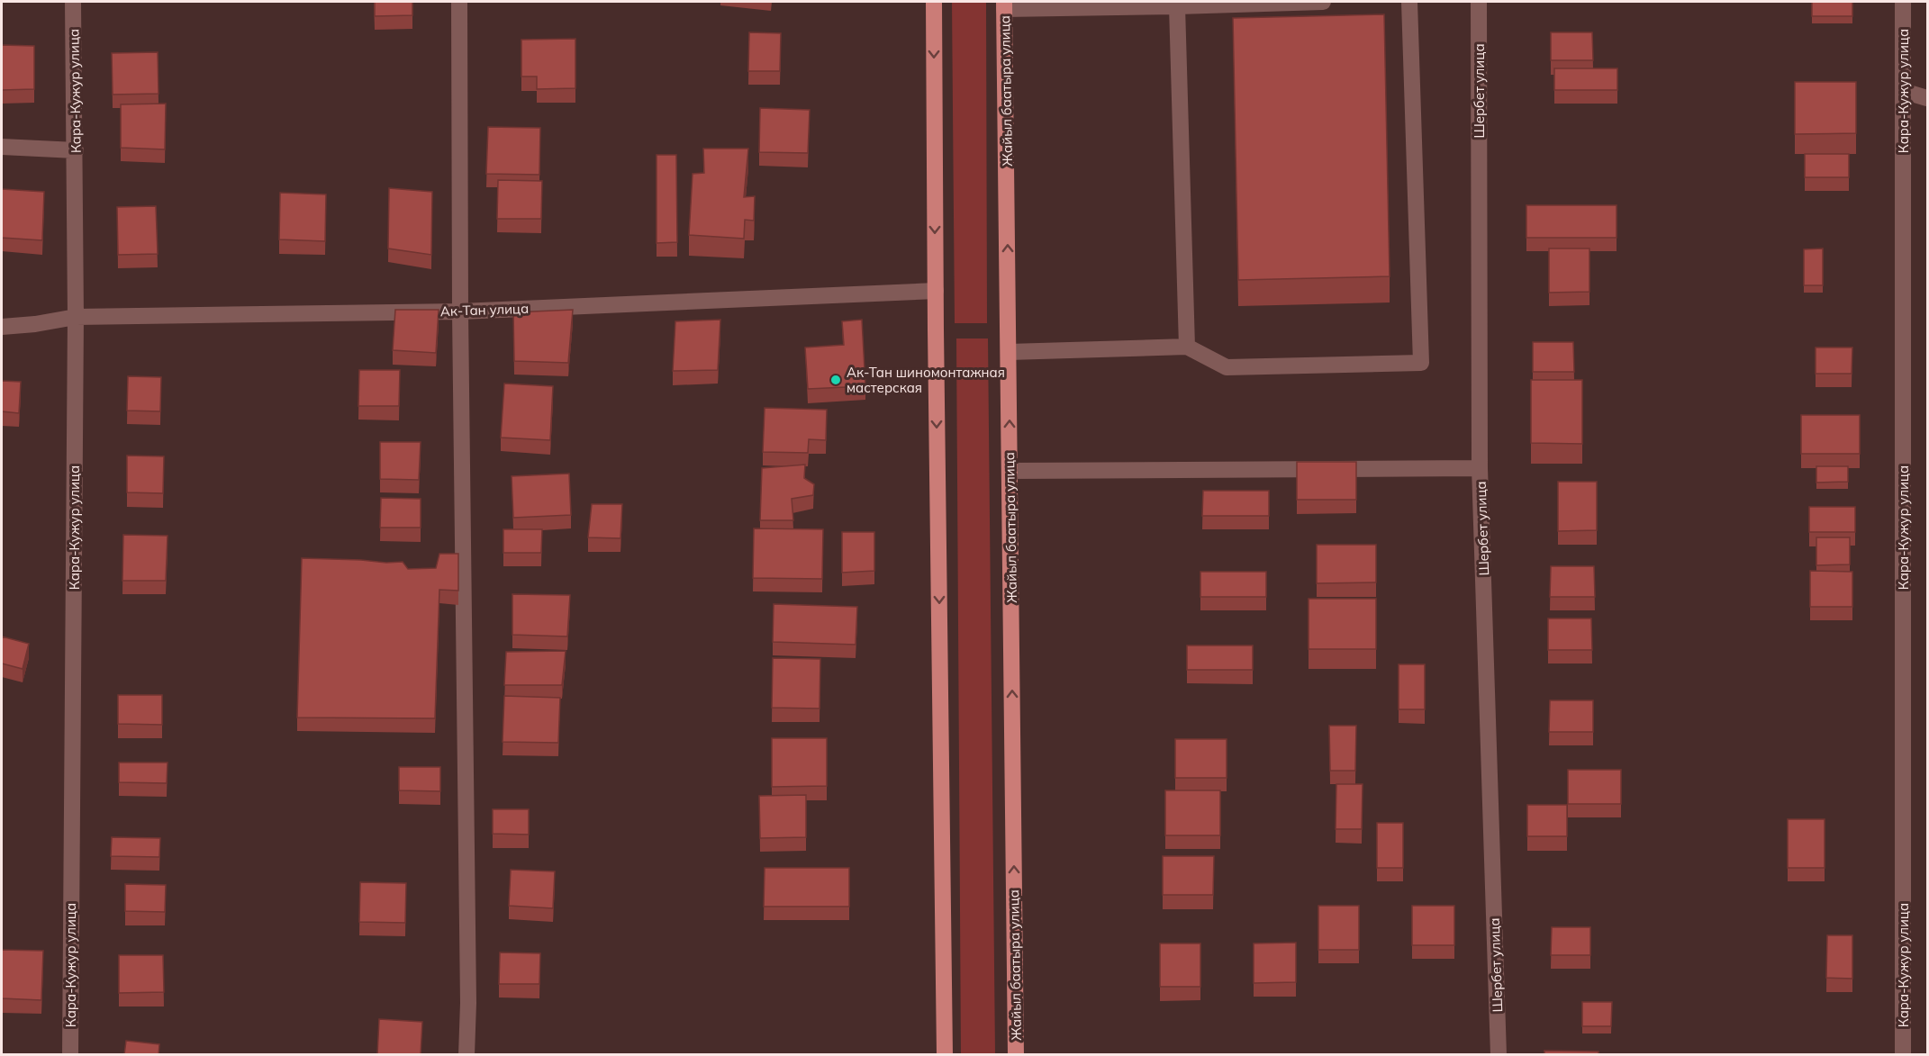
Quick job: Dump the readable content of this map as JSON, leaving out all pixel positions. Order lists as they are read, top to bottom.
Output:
{
  "streets": {
    "main road": ["Жайыл баатыра улица"],
    "street": ["Кара-Кужур улица", "Шербет улица", "Ак-Тан улица"]
  },
  "crossings": [
    ["Кара-Кужур улица", "Ак-Тан улица"]
  ],
  "places": ["Ак-Тан шиномонтажная мастерская"]
}
